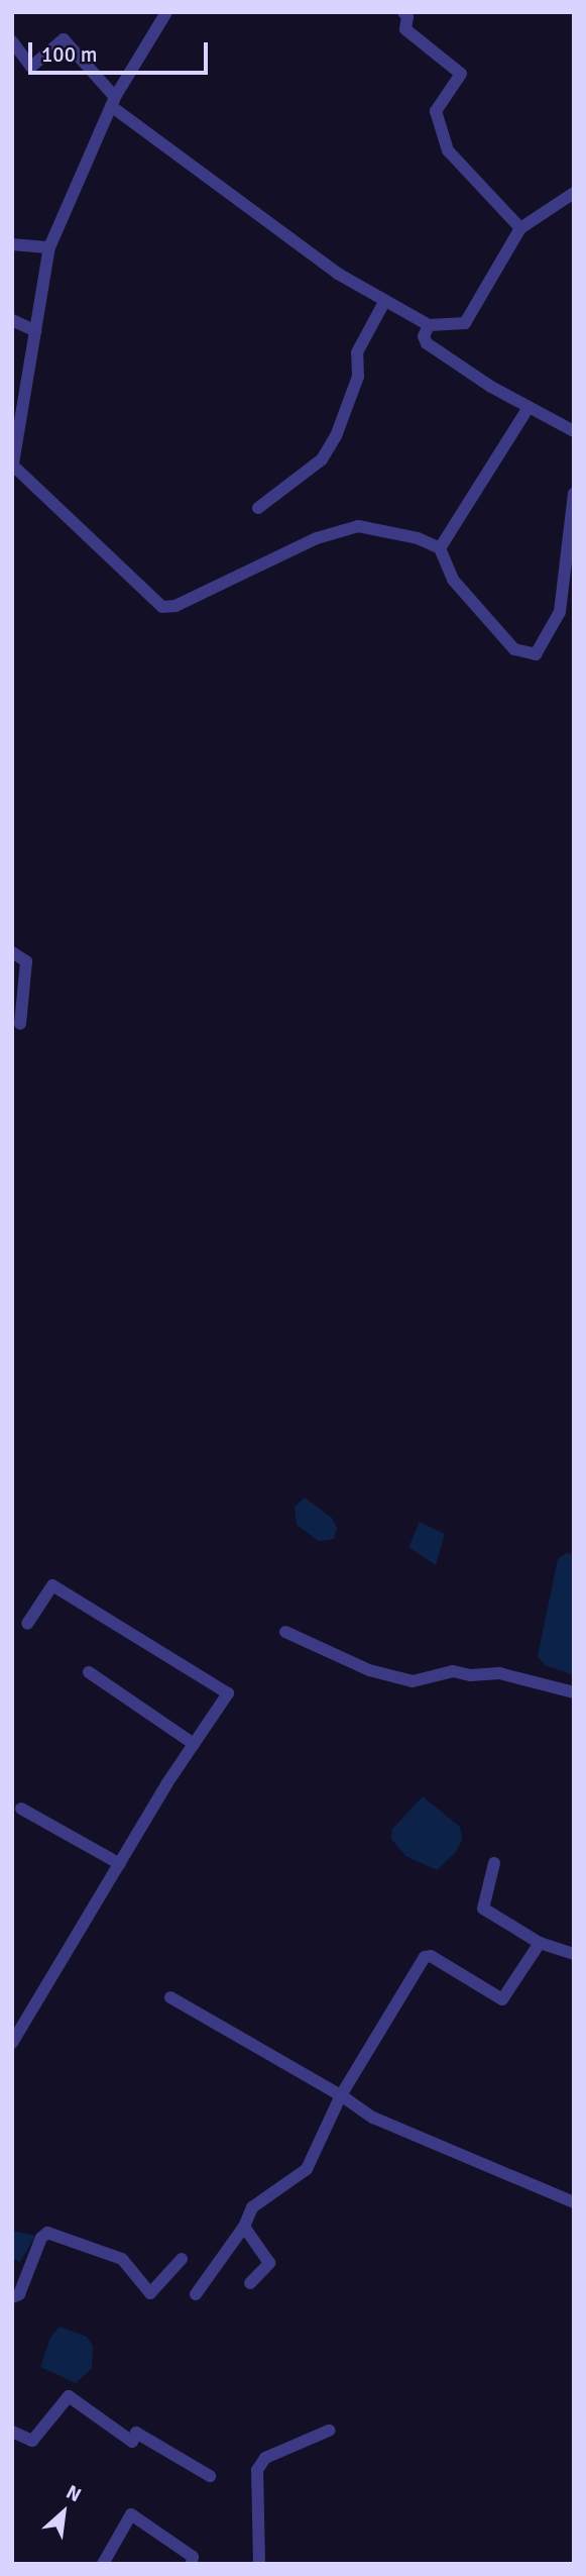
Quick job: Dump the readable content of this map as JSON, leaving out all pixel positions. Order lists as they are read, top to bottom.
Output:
{
  "scale_bar": "100 m",
  "north": "top right"
}
